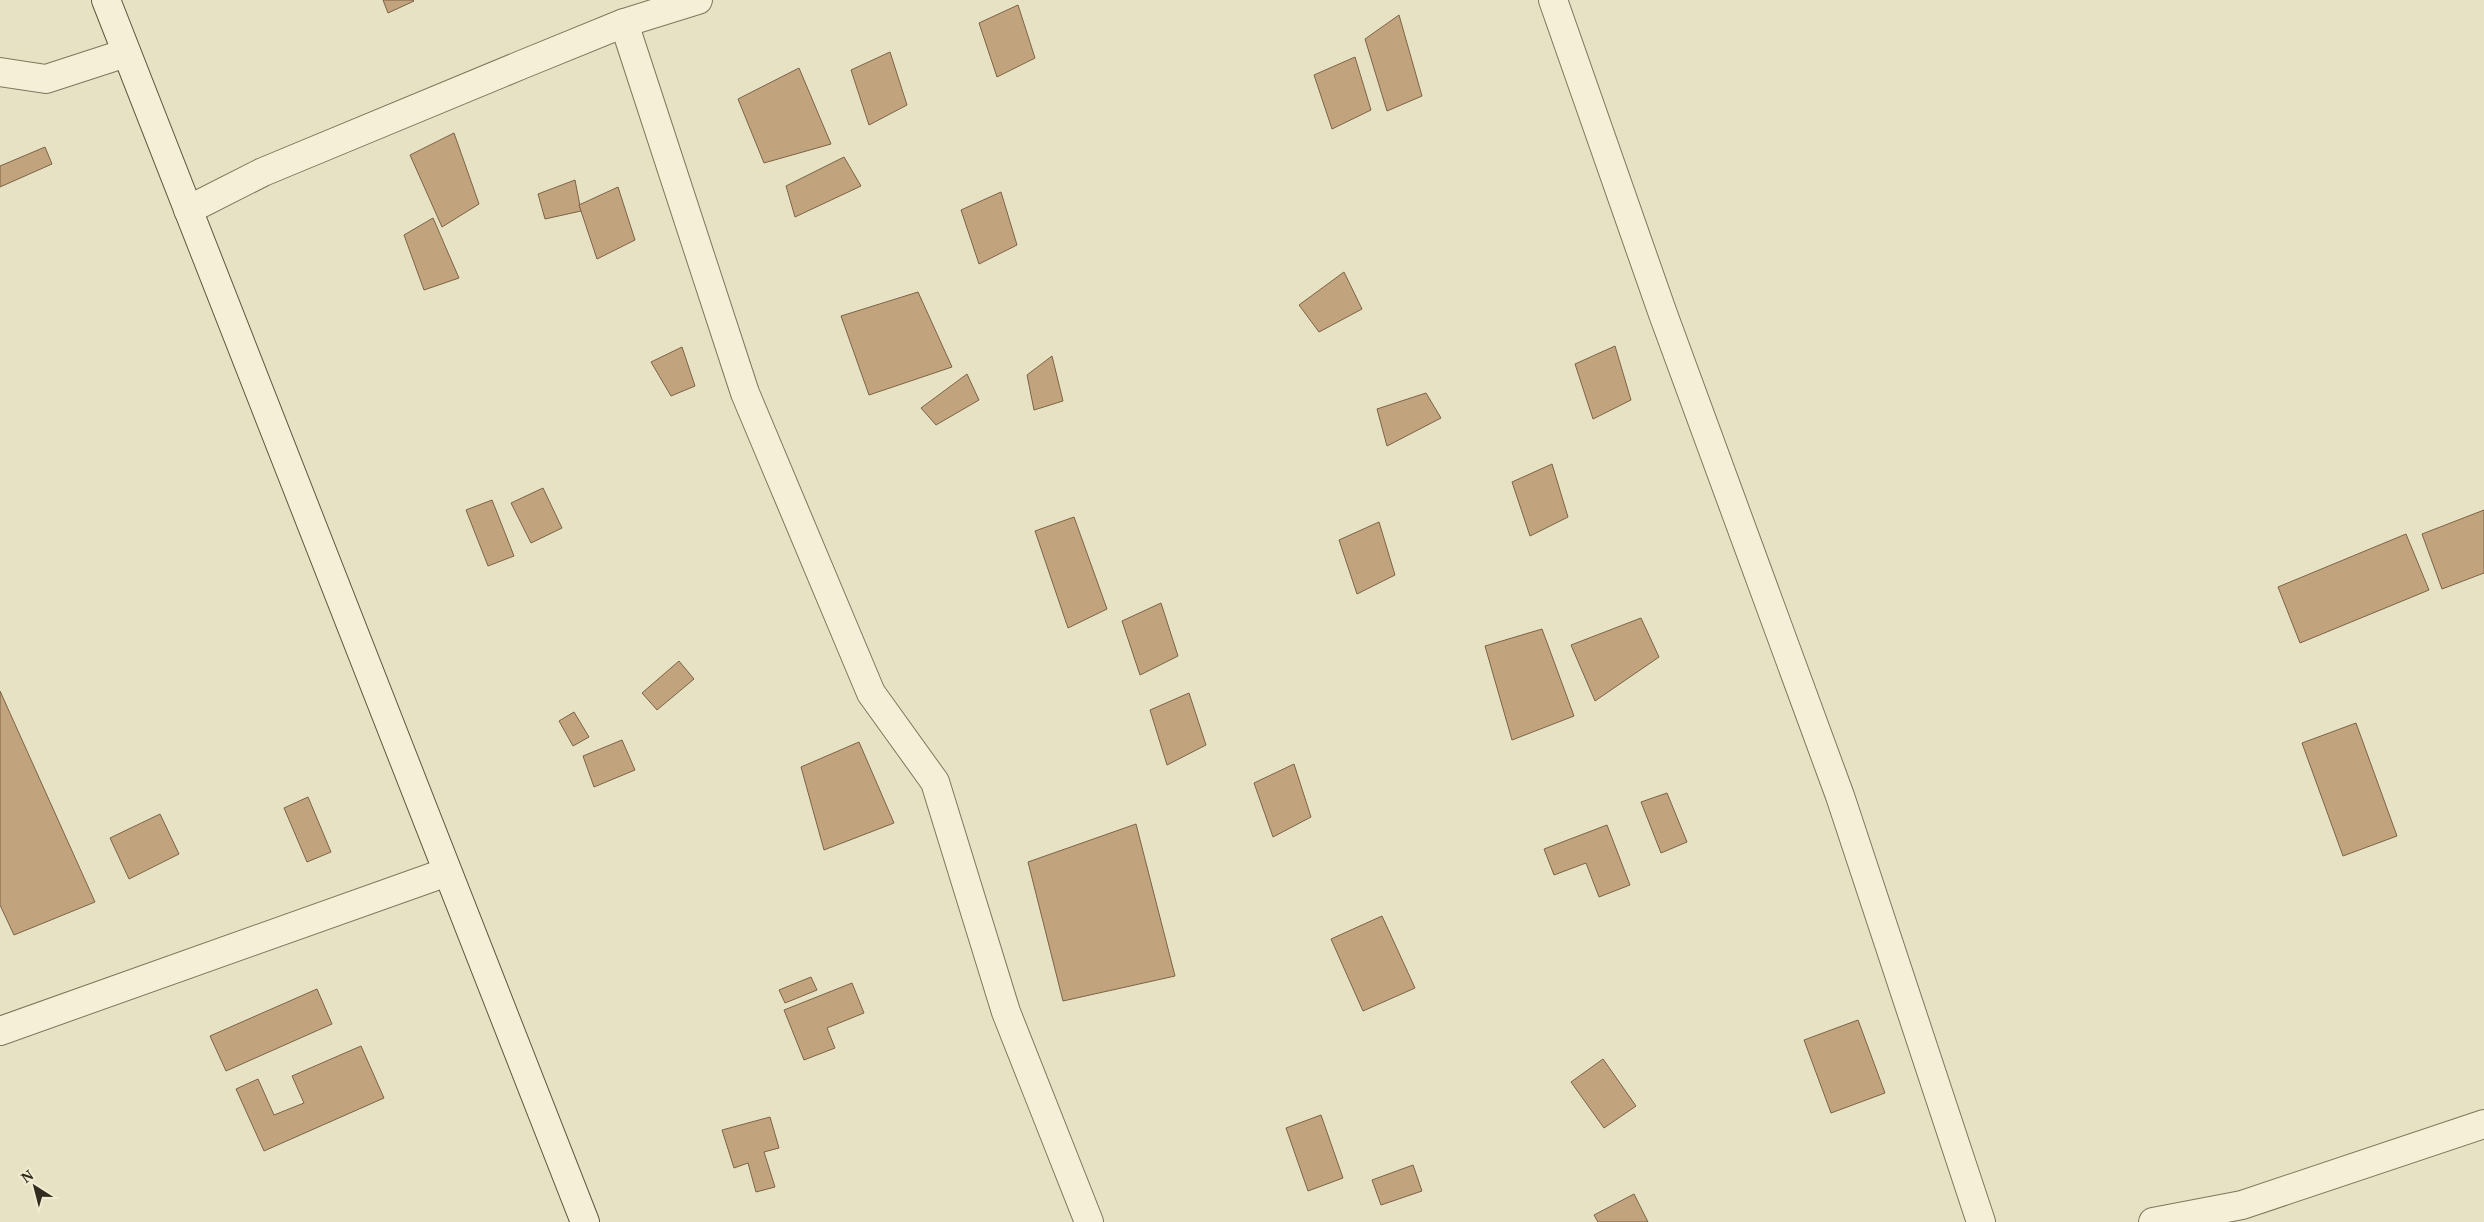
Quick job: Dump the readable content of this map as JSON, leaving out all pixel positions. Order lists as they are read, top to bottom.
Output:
{
  "north": "top left"
}
